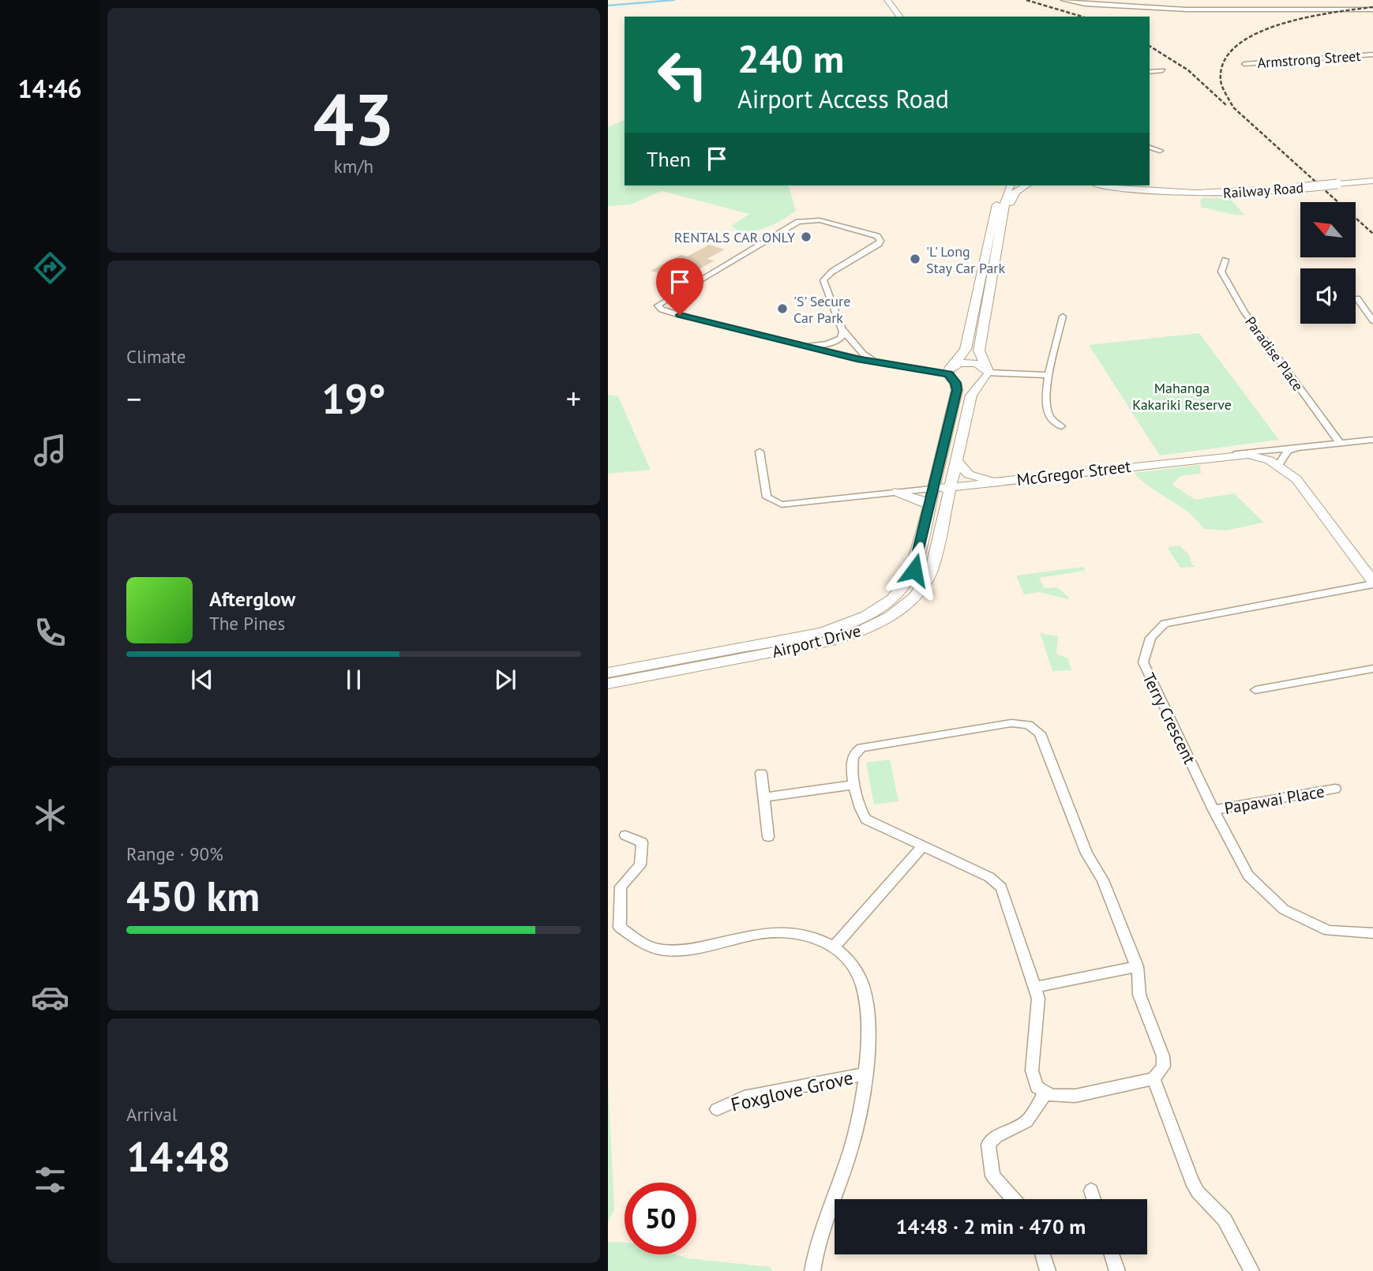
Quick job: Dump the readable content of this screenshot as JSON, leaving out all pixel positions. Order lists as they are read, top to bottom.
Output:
{
  "streets": {
    "main road": ["Railway Road", "McGregor Street", "Airport Drive"],
    "street": [
      "Armstrong Street",
      "Paradise Place",
      "Terry Crescent",
      "Papawai Place",
      "Foxglove Grove"
    ]
  },
  "crossings": [
    ["McGregor Street", "Airport Drive"],
    ["McGregor Street", "Terry Crescent"],
    ["Terry Crescent", "Papawai Place"]
  ],
  "parks": ["Mahanga Kakariki Reserve"],
  "places": ["RENTALS CAR ONLY", "'L' Long Stay Car Park", "'S' Secure Car Park"],
  "north": "top left",
  "page": {
    "tabs": "14:46",
    "tile": [
      ["43", "km/h"],
      "Climate",
      ["Range · 90%", "450 km"],
      ["Arrival", "14:48"]
    ],
    "turn": ["240 m", "Airport Access Road"],
    "then": "Then",
    "heat": ["−", "19°", "+"],
    "song": ["Afterglow", "The Pines"],
    "limit": "50",
    "trip": "14:48 · 2 min · 470 m"
  }
}
